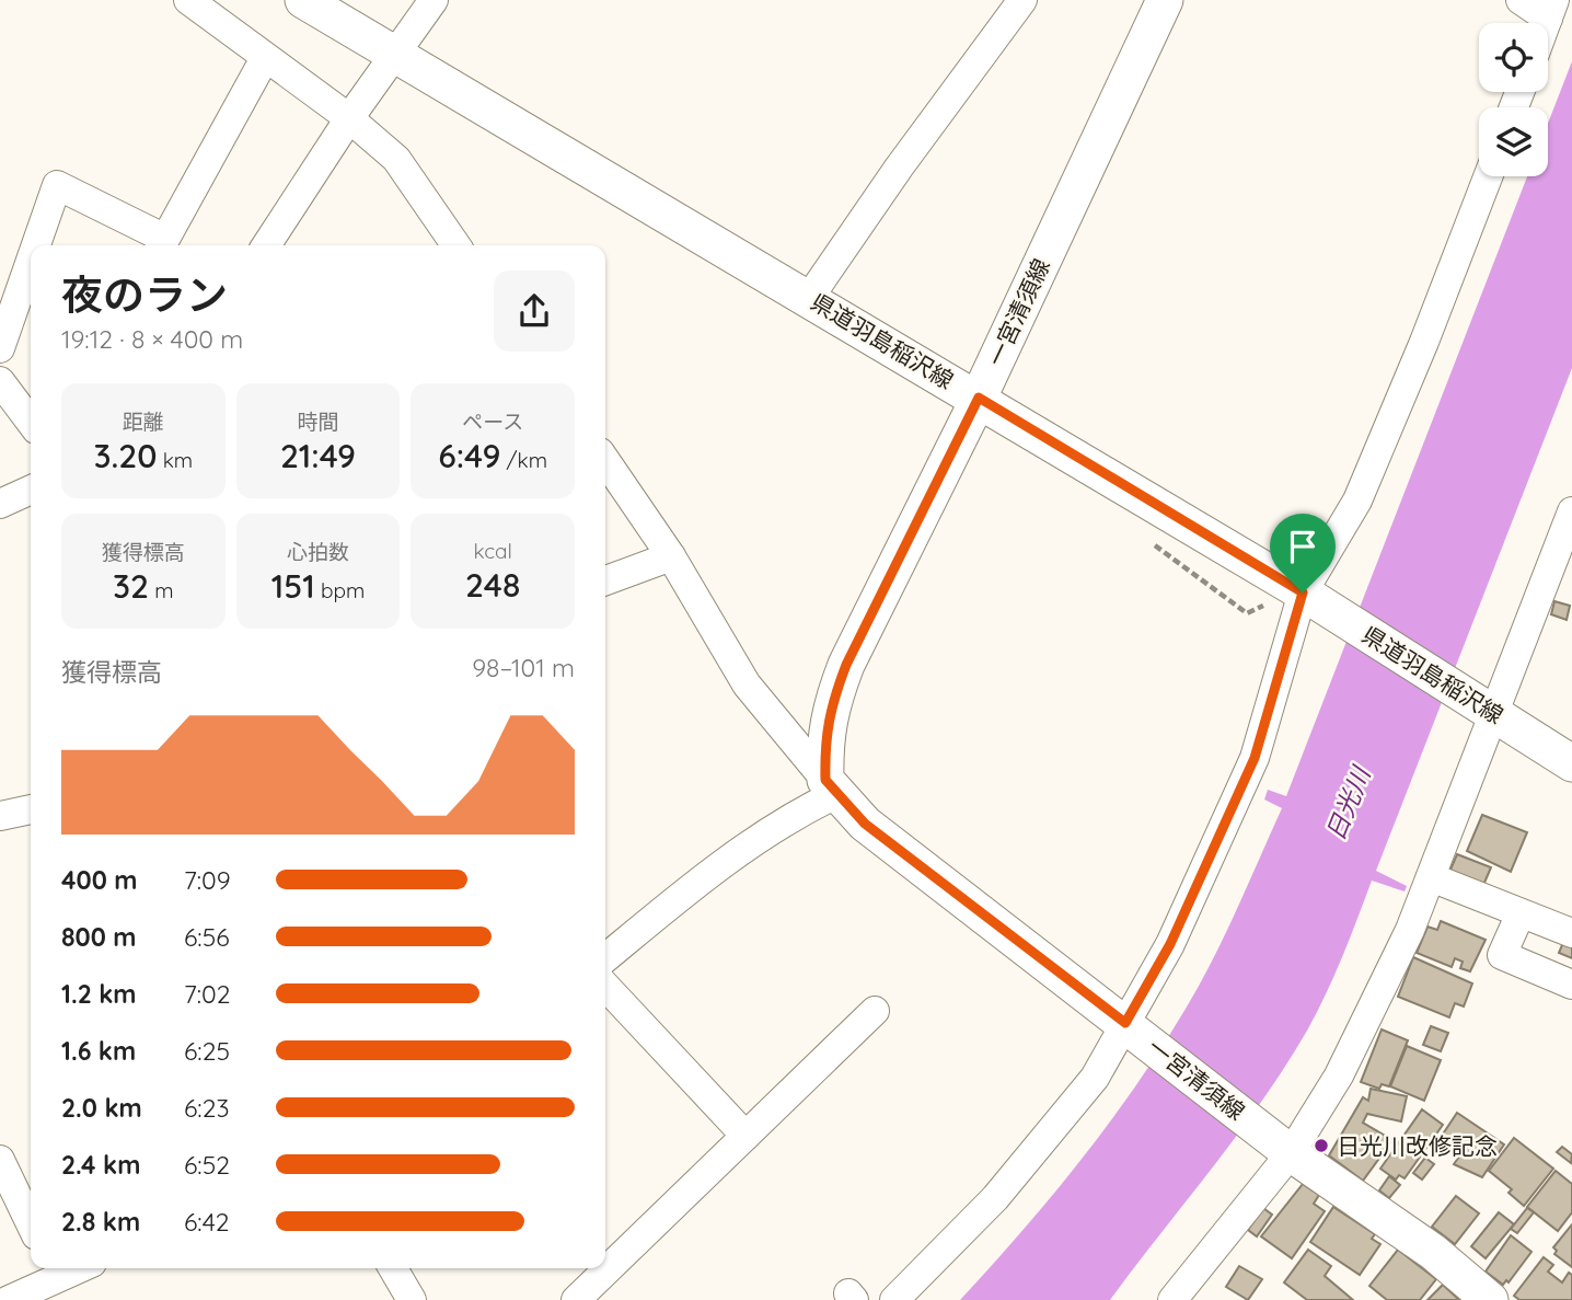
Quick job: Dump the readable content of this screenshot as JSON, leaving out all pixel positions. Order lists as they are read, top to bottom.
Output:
{
  "streets": {
    "main road": ["一宮清須線", "県道羽島稲沢線"]
  },
  "crossings": [
    ["一宮清須線", "県道羽島稲沢線"]
  ],
  "water": ["日光川"],
  "places": ["日光川改修記念"],
  "page": {
    "heading": ["夜のラン", "19:12 · 8 × 400 m"],
    "stats": [
      ["距離", "3.20 km"],
      ["時間", "21:49"],
      ["ペース", "6:49 /km"],
      ["獲得標高", "32 m"],
      ["心拍数", "151 bpm"],
      ["kcal", "248"]
    ],
    "chart": ["獲得標高", "98–101 m"],
    "list": [
      {
        "name": "400 m",
        "note": "7:09"
      },
      {
        "name": "800 m",
        "note": "6:56"
      },
      {
        "name": "1.2 km",
        "note": "7:02"
      },
      {
        "name": "1.6 km",
        "note": "6:25"
      },
      {
        "name": "2.0 km",
        "note": "6:23"
      },
      {
        "name": "2.4 km",
        "note": "6:52"
      },
      {
        "name": "2.8 km",
        "note": "6:42"
      }
    ]
  }
}
